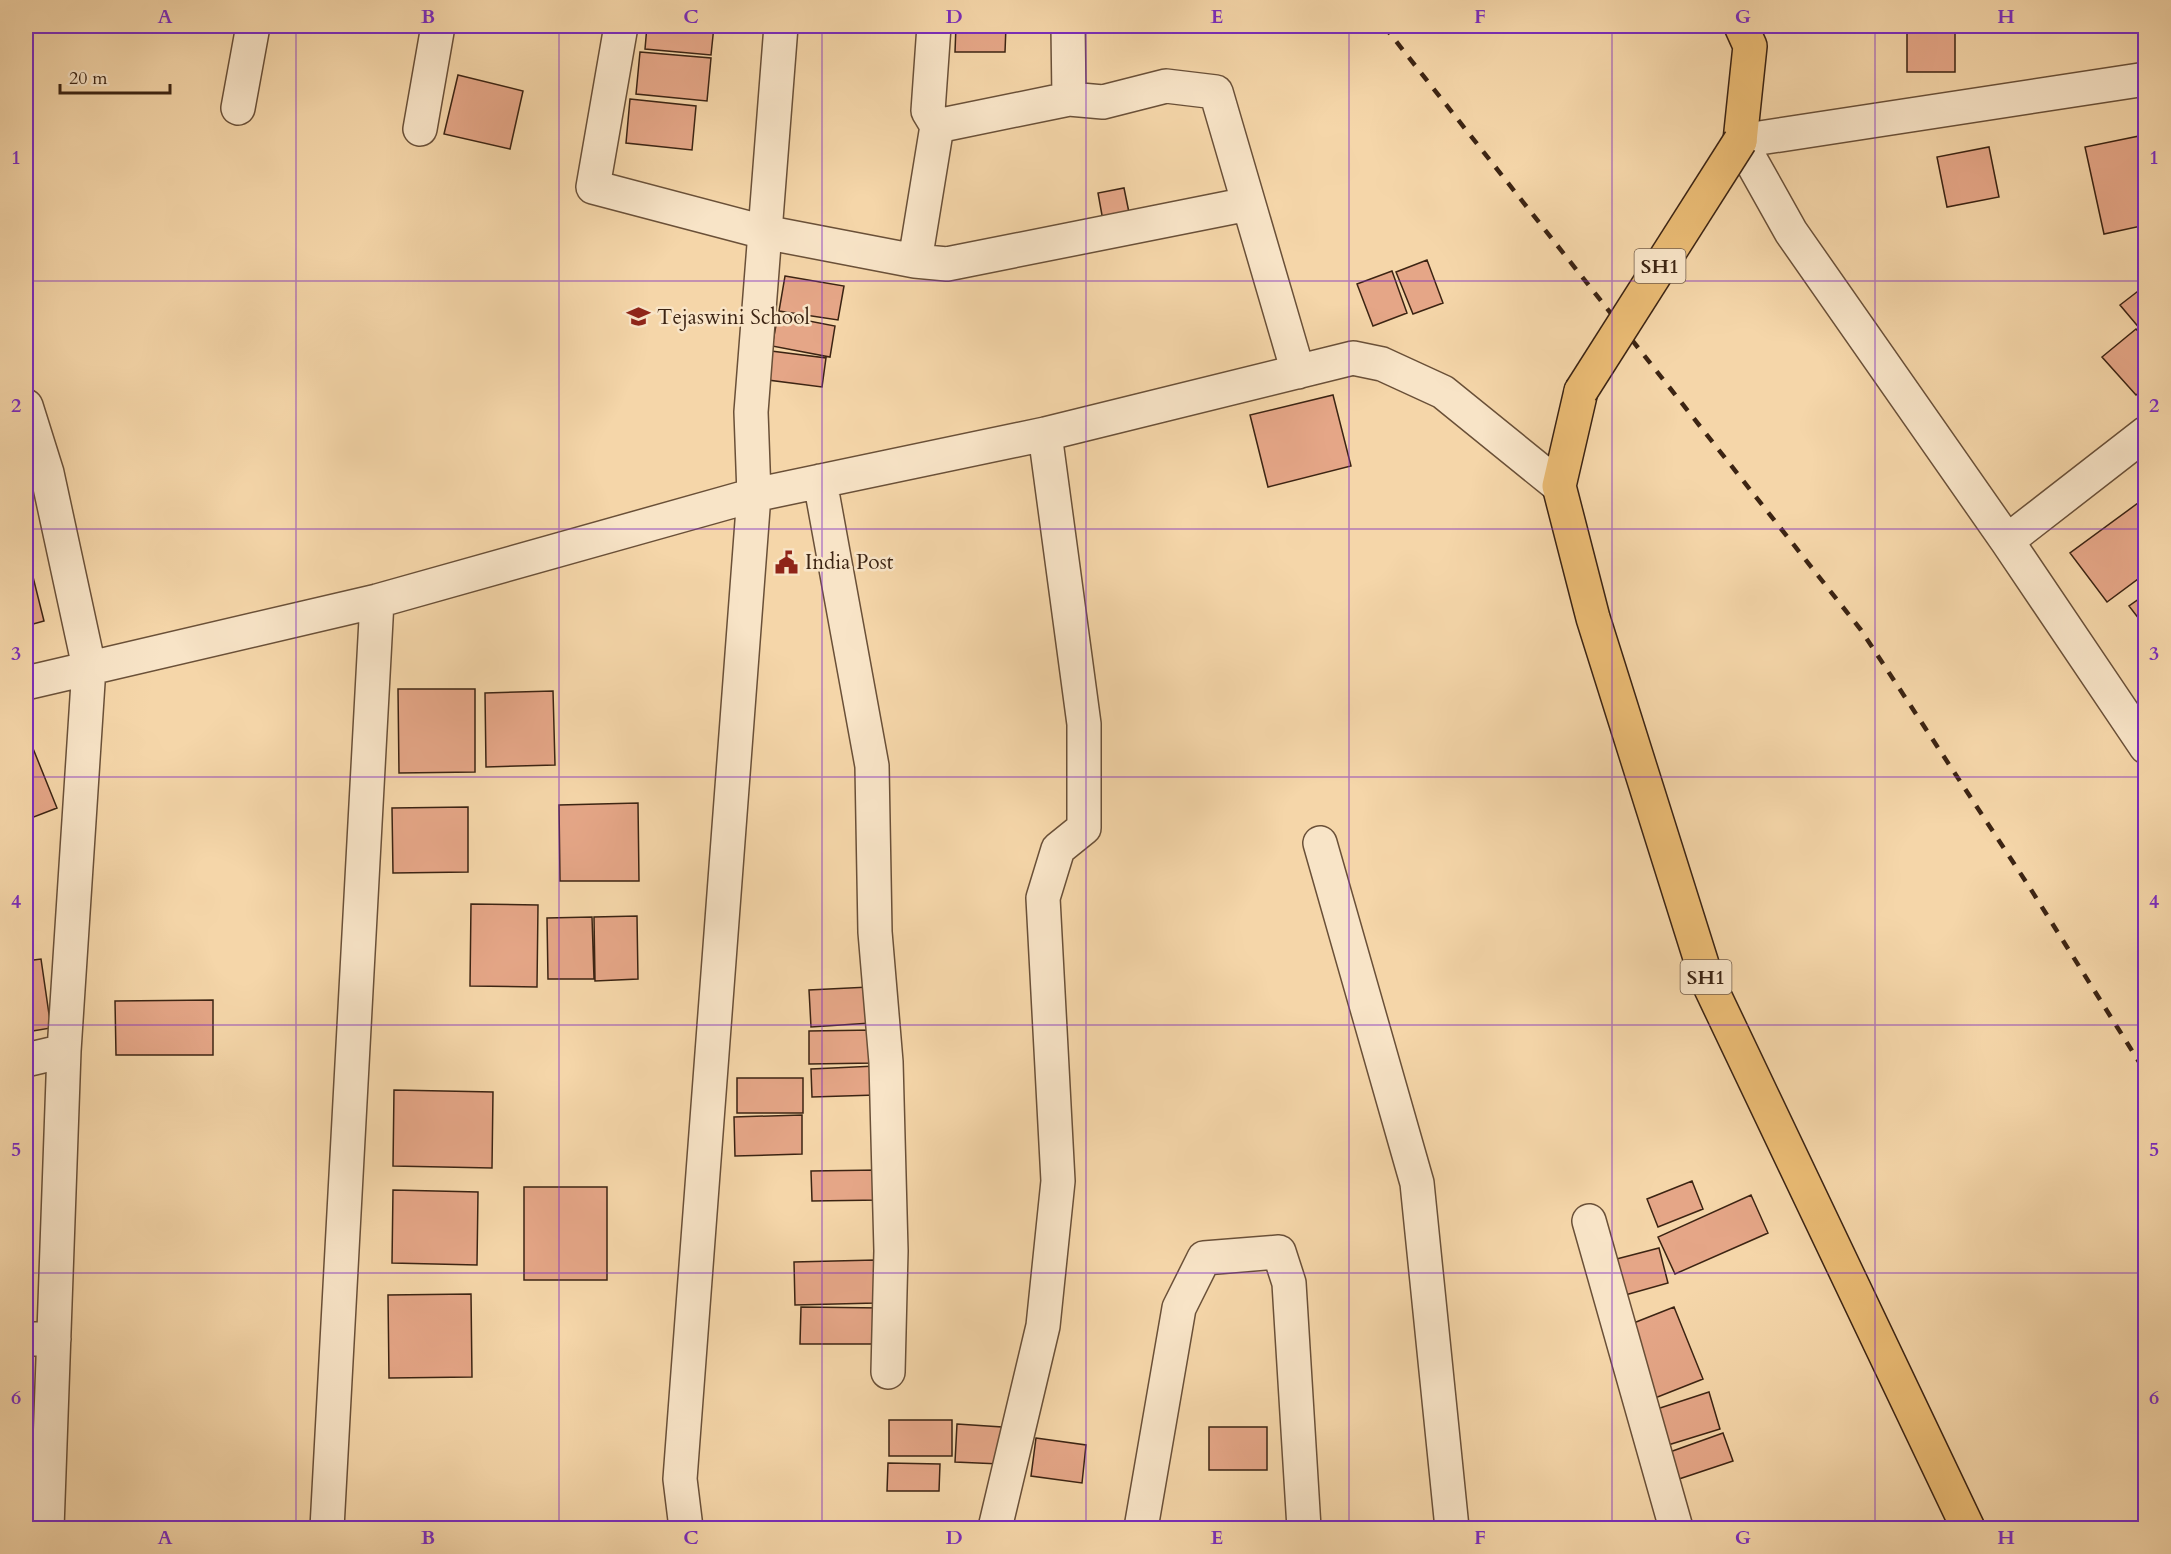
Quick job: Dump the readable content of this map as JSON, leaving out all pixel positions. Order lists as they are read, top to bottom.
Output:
{
  "streets": {
    "main road": ["SH1"]
  },
  "places": {
    "school or university": ["Tejaswini School"],
    "public building": ["India Post"]
  },
  "scale_bar": "20 m",
  "grid": {
    "columns": [
      "A",
      "B",
      "C",
      "D",
      "E",
      "F",
      "G",
      "H"
    ],
    "rows": [
      "1",
      "2",
      "3",
      "4",
      "5",
      "6"
    ]
  }
}
